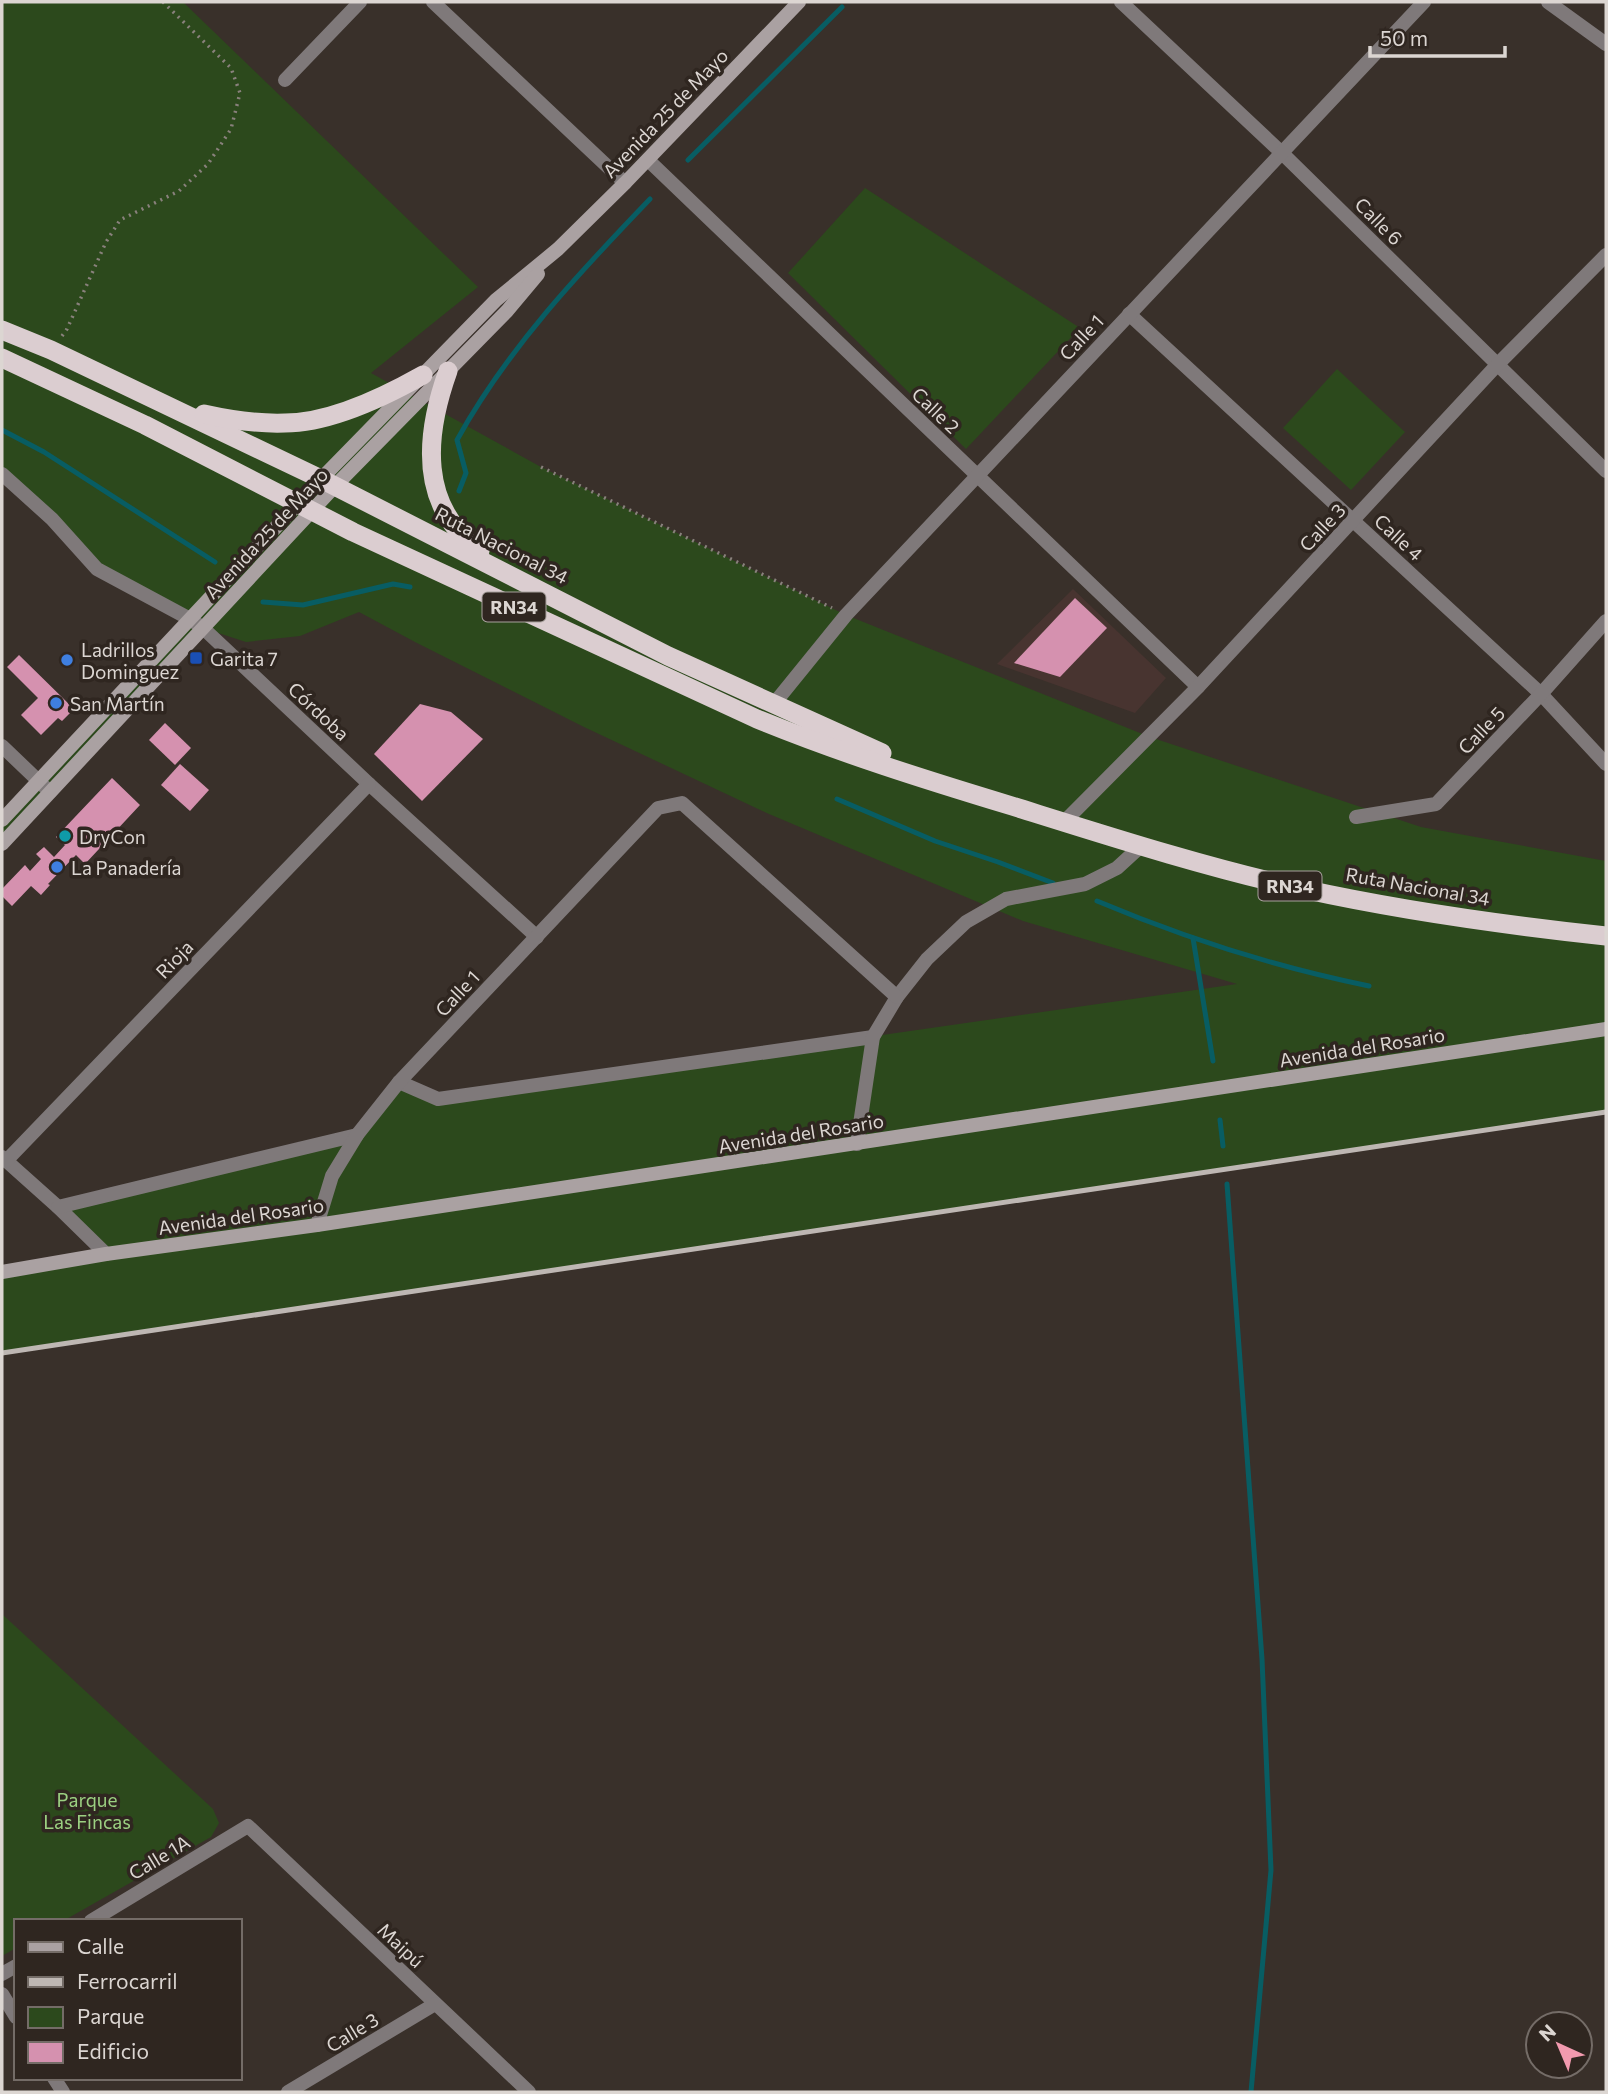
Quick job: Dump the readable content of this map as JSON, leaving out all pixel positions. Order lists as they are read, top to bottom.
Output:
{
  "streets": {
    "highway": ["Ruta Nacional 34", "RN34"],
    "main road": ["Avenida 25 de Mayo", "Avenida del Rosario"],
    "street": [
      "Calle 6",
      "Calle 1",
      "Calle 2",
      "Calle 3",
      "Calle 4",
      "Córdoba",
      "Calle 5",
      "Rioja",
      "Calle 1A",
      "Maipú"
    ]
  },
  "crossings": [
    ["Avenida 25 de Mayo", "Calle 2"],
    ["Avenida 25 de Mayo", "Ruta Nacional 34"],
    ["Avenida 25 de Mayo", "RN34"],
    ["Avenida 25 de Mayo", "Córdoba"],
    ["Calle 6", "Calle 1"],
    ["Calle 6", "Calle 3"],
    ["Calle 1", "Calle 2"],
    ["Calle 1", "Calle 4"],
    ["Calle 1", "Ruta Nacional 34"],
    ["Calle 1", "Córdoba"],
    ["Calle 1", "Avenida del Rosario"],
    ["Calle 2", "Calle 3"],
    ["Calle 3", "Calle 4"],
    ["Calle 3", "Ruta Nacional 34"],
    ["Calle 3", "Maipú"],
    ["Calle 4", "Calle 5"],
    ["Ruta Nacional 34", "RN34"],
    ["Córdoba", "Rioja"],
    ["Calle 1A", "Maipú"]
  ],
  "parks": ["Parque Las Fincas"],
  "places": {
    "transit": ["Garita 7"],
    "other": [
      "Ladrillos Dominguez",
      "San Martín",
      "DryCon",
      "La Panadería"
    ]
  },
  "legend": [
    "Calle",
    "Ferrocarril",
    "Parque",
    "Edificio"
  ],
  "scale_bar": "50 m",
  "north": "top left"
}
